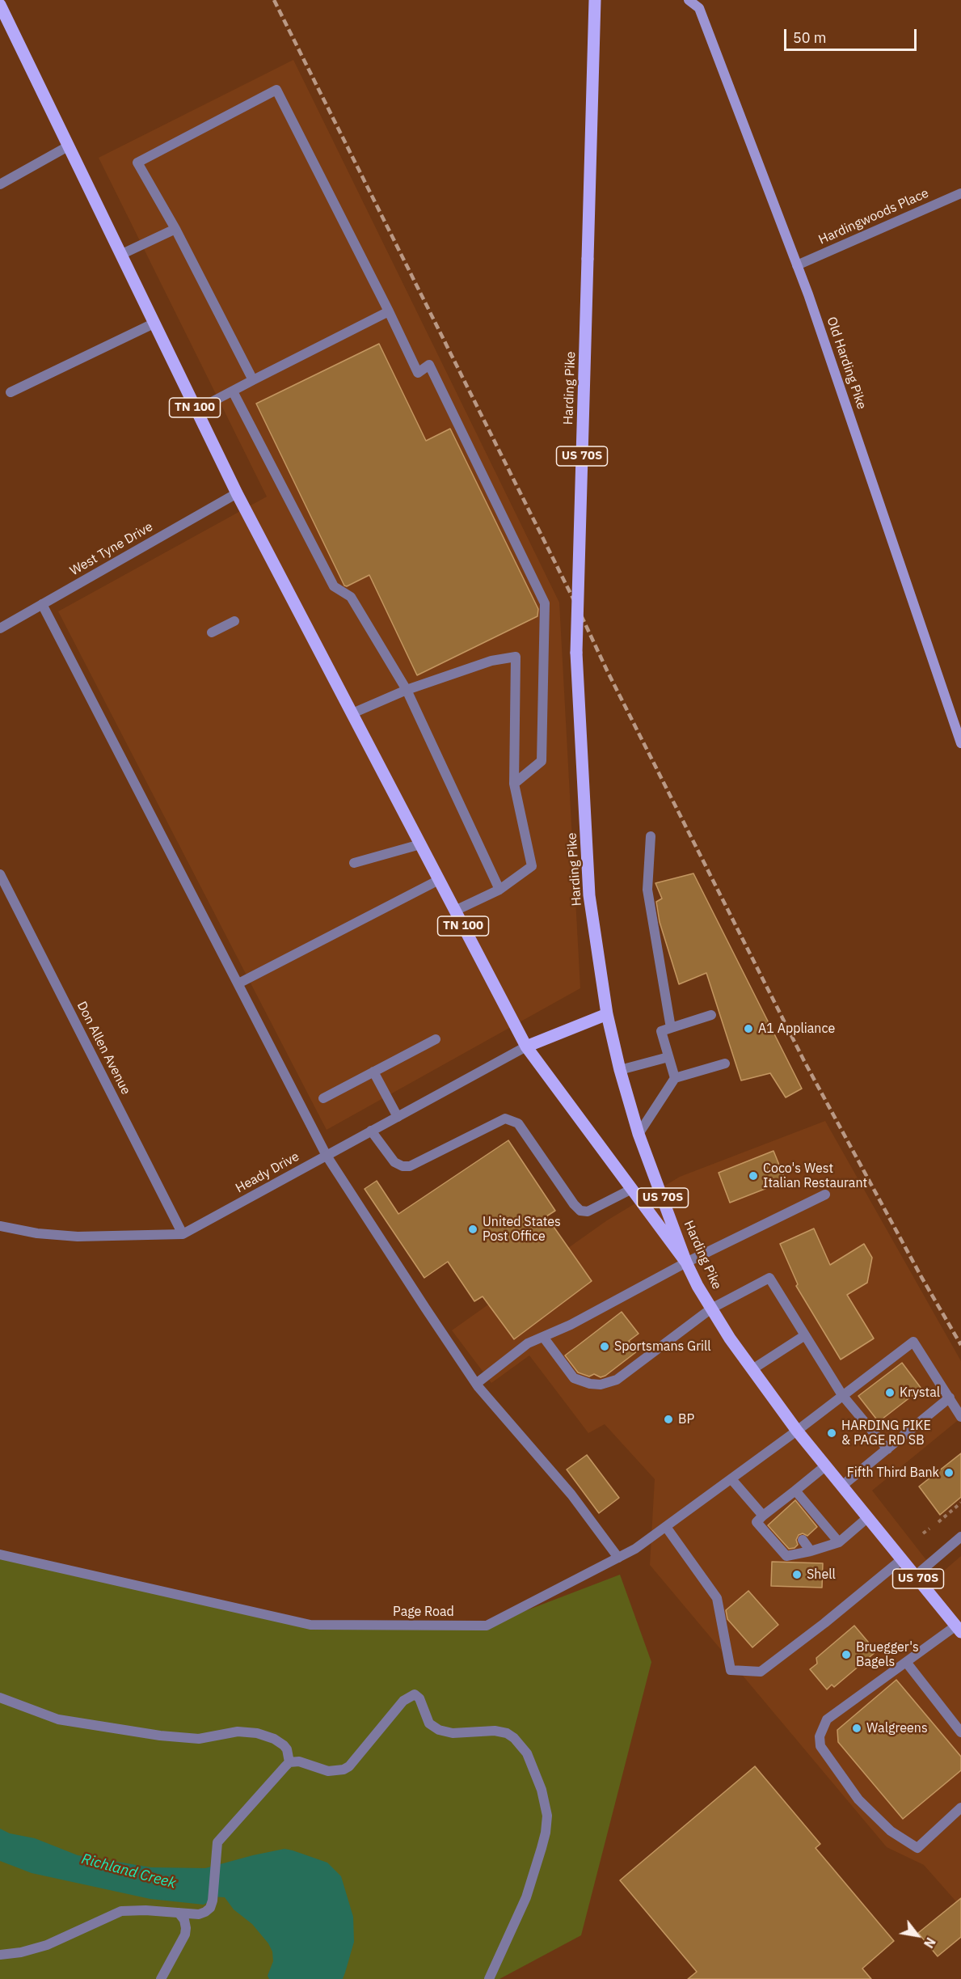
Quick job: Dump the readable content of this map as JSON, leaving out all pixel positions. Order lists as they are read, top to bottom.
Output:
{
  "streets": {
    "main road": ["Harding Pike", "TN 100", "US 70S"],
    "street": [
      "Hardingwoods Place",
      "Old Harding Pike",
      "West Tyne Drive",
      "Don Allen Avenue",
      "Heady Drive",
      "Page Road"
    ]
  },
  "crossings": [
    ["Hardingwoods Place", "Old Harding Pike"],
    ["Harding Pike", "TN 100"],
    ["Harding Pike", "Page Road"],
    ["TN 100", "West Tyne Drive"],
    ["TN 100", "Heady Drive"],
    ["Don Allen Avenue", "Heady Drive"]
  ],
  "water": ["Richland Creek"],
  "places": [
    "A1 Appliance",
    "Coco's West Italian Restaurant",
    "United States Post Office",
    "Sportsmans Grill",
    "Krystal",
    "BP",
    "HARDING PIKE & PAGE RD SB",
    "Fifth Third Bank",
    "Shell",
    "Bruegger's Bagels",
    "Walgreens"
  ],
  "scale_bar": "50 m",
  "north": "bottom right"
}
